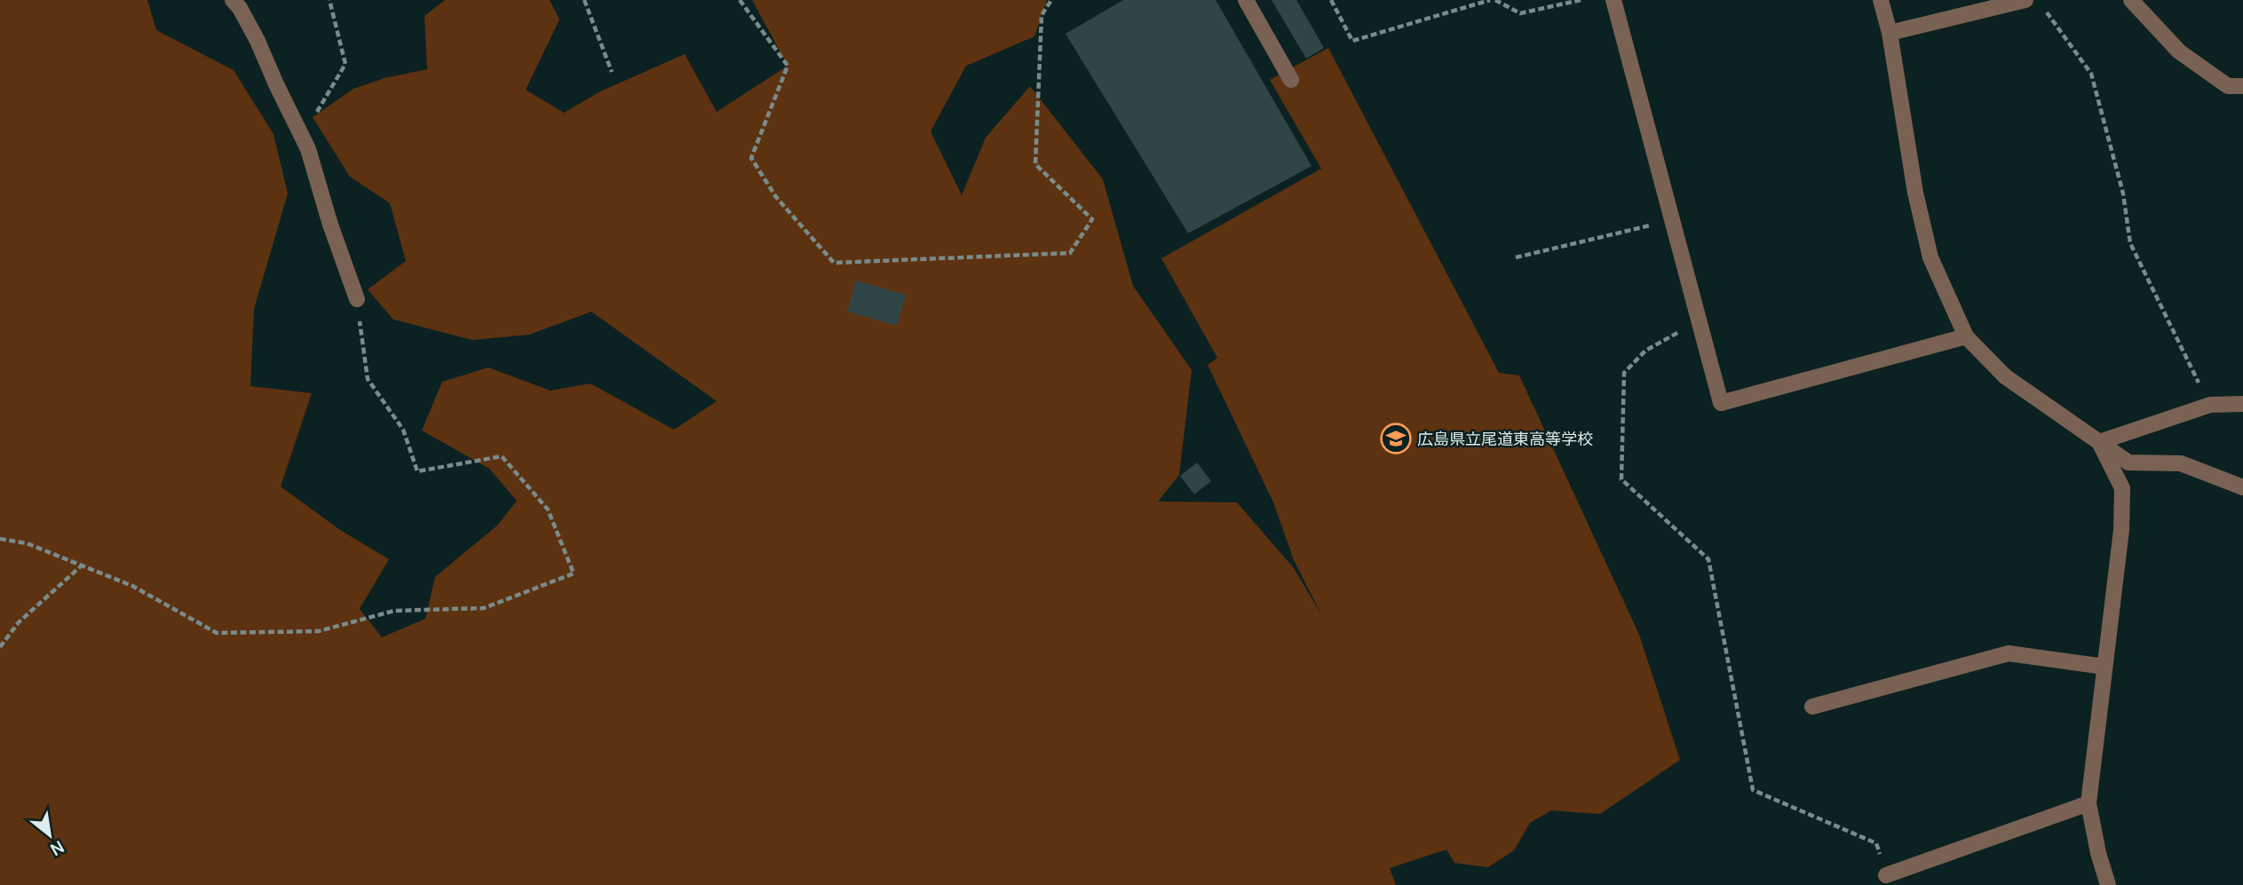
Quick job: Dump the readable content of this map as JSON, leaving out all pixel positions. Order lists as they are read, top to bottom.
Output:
{
  "places": {
    "school or university": ["広島県立尾道東高等学校"]
  },
  "north": "bottom right"
}
